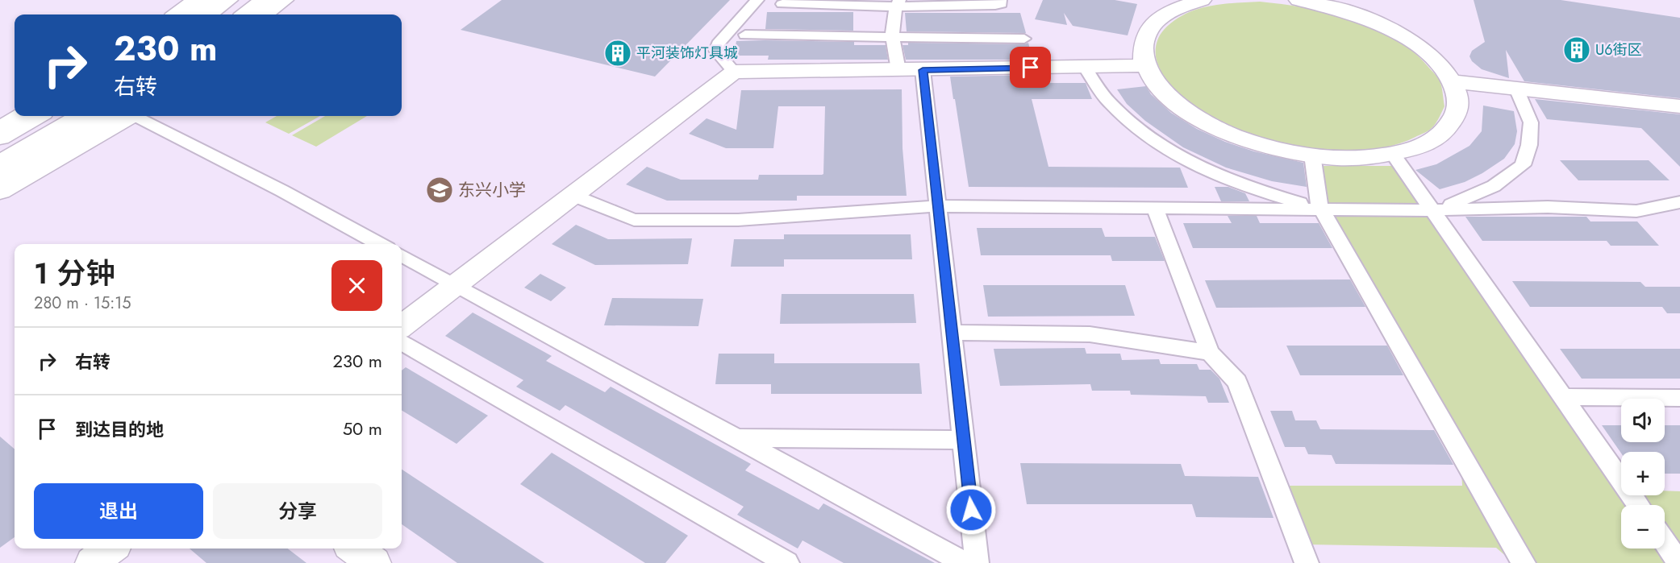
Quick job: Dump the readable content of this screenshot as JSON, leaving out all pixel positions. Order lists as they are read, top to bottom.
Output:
{
  "places": {
    "building": ["U6街区", "平河装饰灯具城"],
    "school or university": ["东兴小学"]
  },
  "page": {
    "turn": ["230 m", "右转"],
    "heading": ["1 分钟", "280 m · 15:15"],
    "list": [
      {
        "name": "右转",
        "value": "230 m"
      },
      {
        "name": "到达目的地",
        "value": "50 m"
      }
    ],
    "map_buttons": ["+", "−"],
    "buttons": ["退出", "分享"]
  }
}
